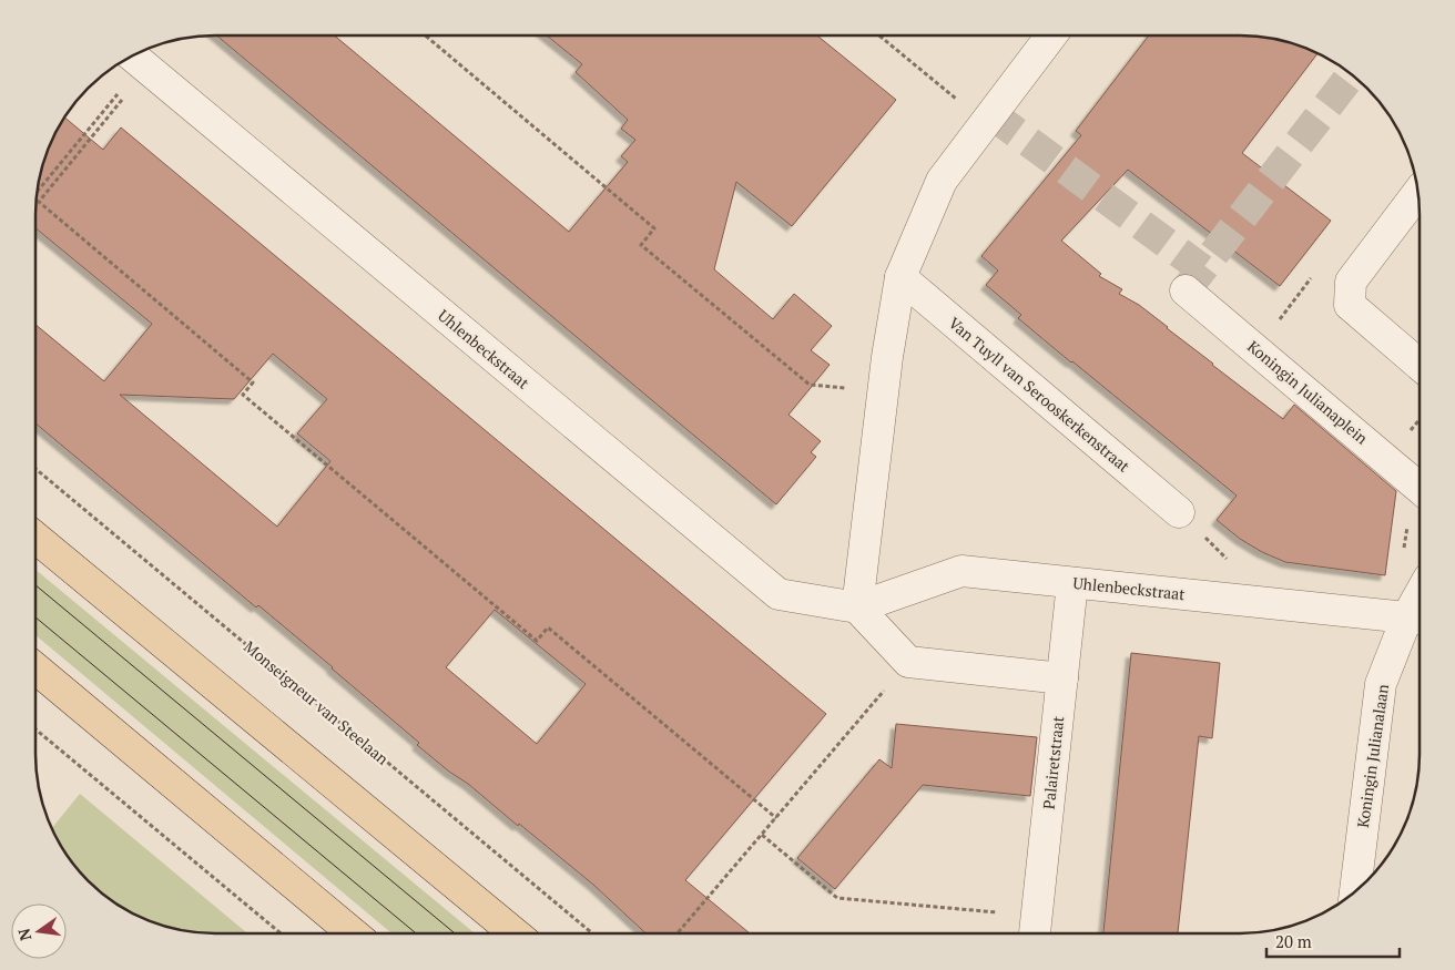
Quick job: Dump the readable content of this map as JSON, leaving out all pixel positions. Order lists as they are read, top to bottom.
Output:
{
  "streets": {
    "street": [
      "Uhlenbeckstraat",
      "Koningin Julianaplein",
      "Van Tuyll van Serooskerkenstraat",
      "Koningin Julianalaan",
      "Palairetstraat"
    ],
    "path": ["Monseigneur van Steelaan"]
  },
  "crossings": [
    ["Uhlenbeckstraat", "Koningin Julianalaan"],
    ["Uhlenbeckstraat", "Palairetstraat"]
  ],
  "scale_bar": "20 m",
  "north": "left"
}
